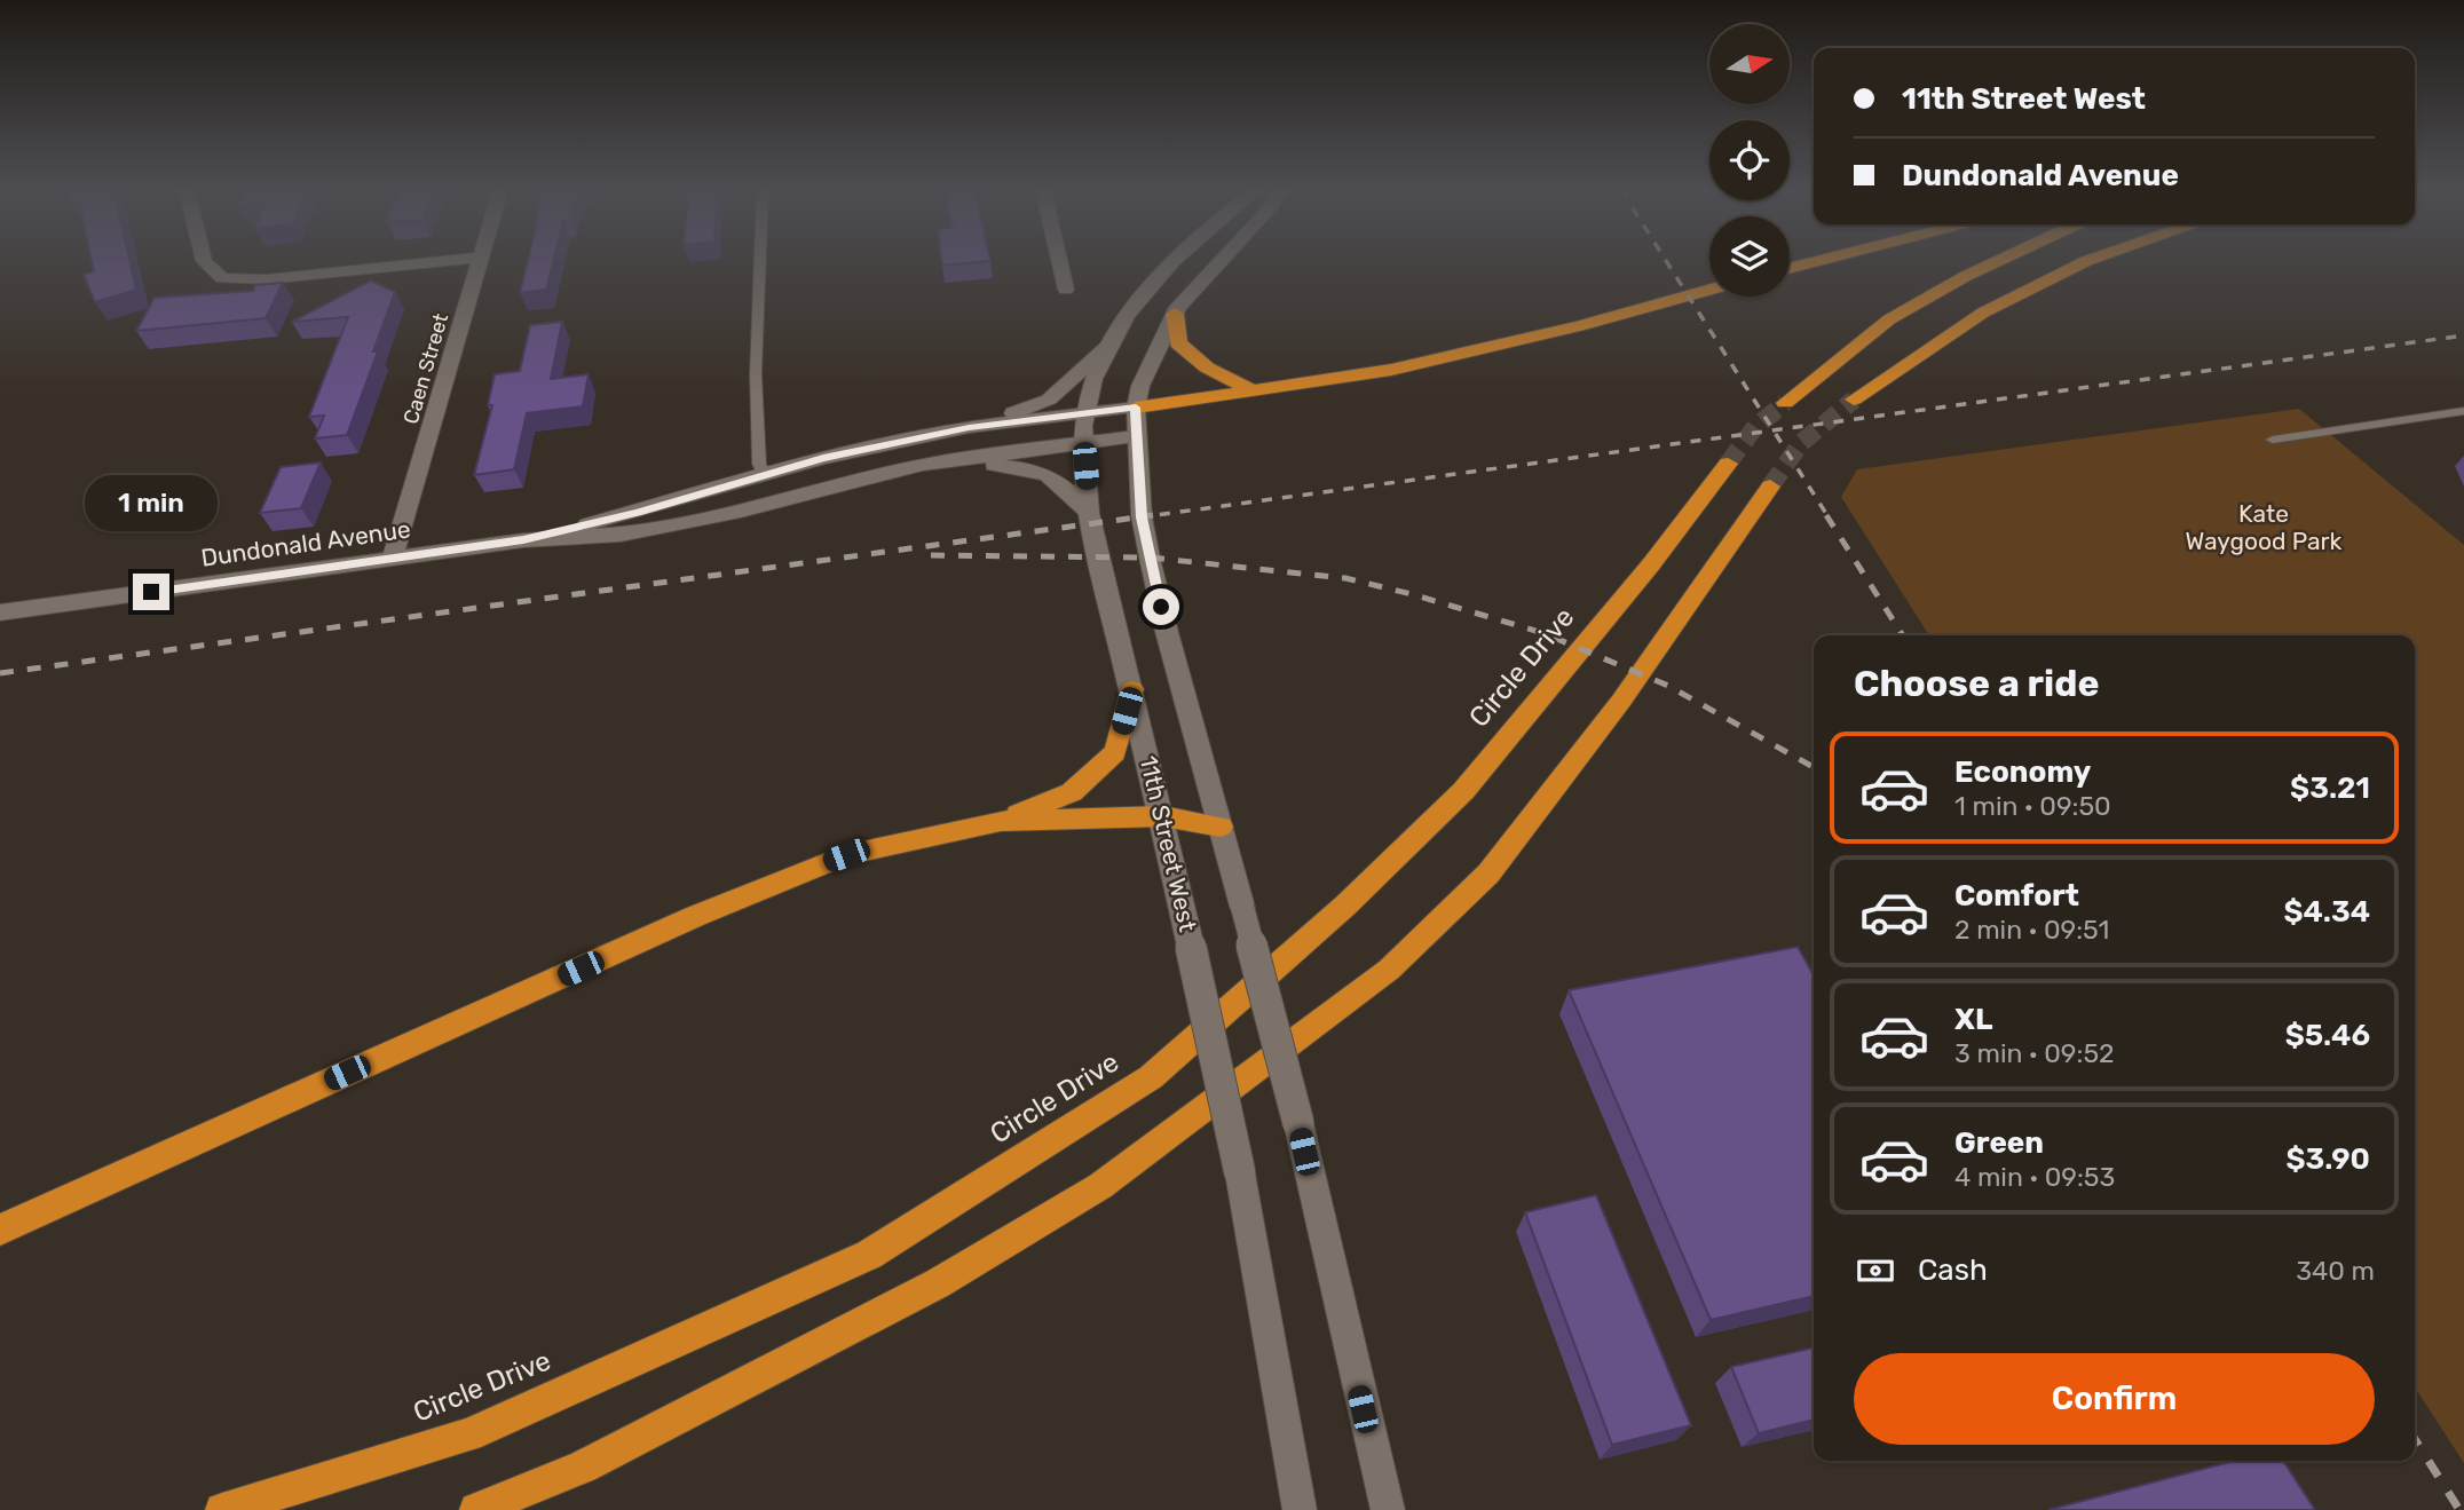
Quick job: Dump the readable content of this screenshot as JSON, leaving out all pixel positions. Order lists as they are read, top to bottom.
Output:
{
  "streets": {
    "highway": ["Circle Drive"],
    "street": ["Caen Street", "Dundonald Avenue", "11th Street West"]
  },
  "crossings": [
    ["Caen Street", "Dundonald Avenue"],
    ["Dundonald Avenue", "11th Street West"]
  ],
  "parks": ["Kate Waygood Park"],
  "north": "right",
  "page": {
    "banner": ["11th Street West", "Dundonald Avenue"],
    "bubble": "1 min",
    "heading": "Choose a ride",
    "list": [
      {
        "name": "Economy",
        "note": "1 min · 09:50",
        "value": "$3.21"
      },
      {
        "name": "Comfort",
        "note": "2 min · 09:51",
        "value": "$4.34"
      },
      {
        "name": "XL",
        "note": "3 min · 09:52",
        "value": "$5.46"
      },
      {
        "name": "Green",
        "note": "4 min · 09:53",
        "value": "$3.90"
      }
    ],
    "pay": ["Cash", "340 m"],
    "buttons": "Confirm"
  }
}
